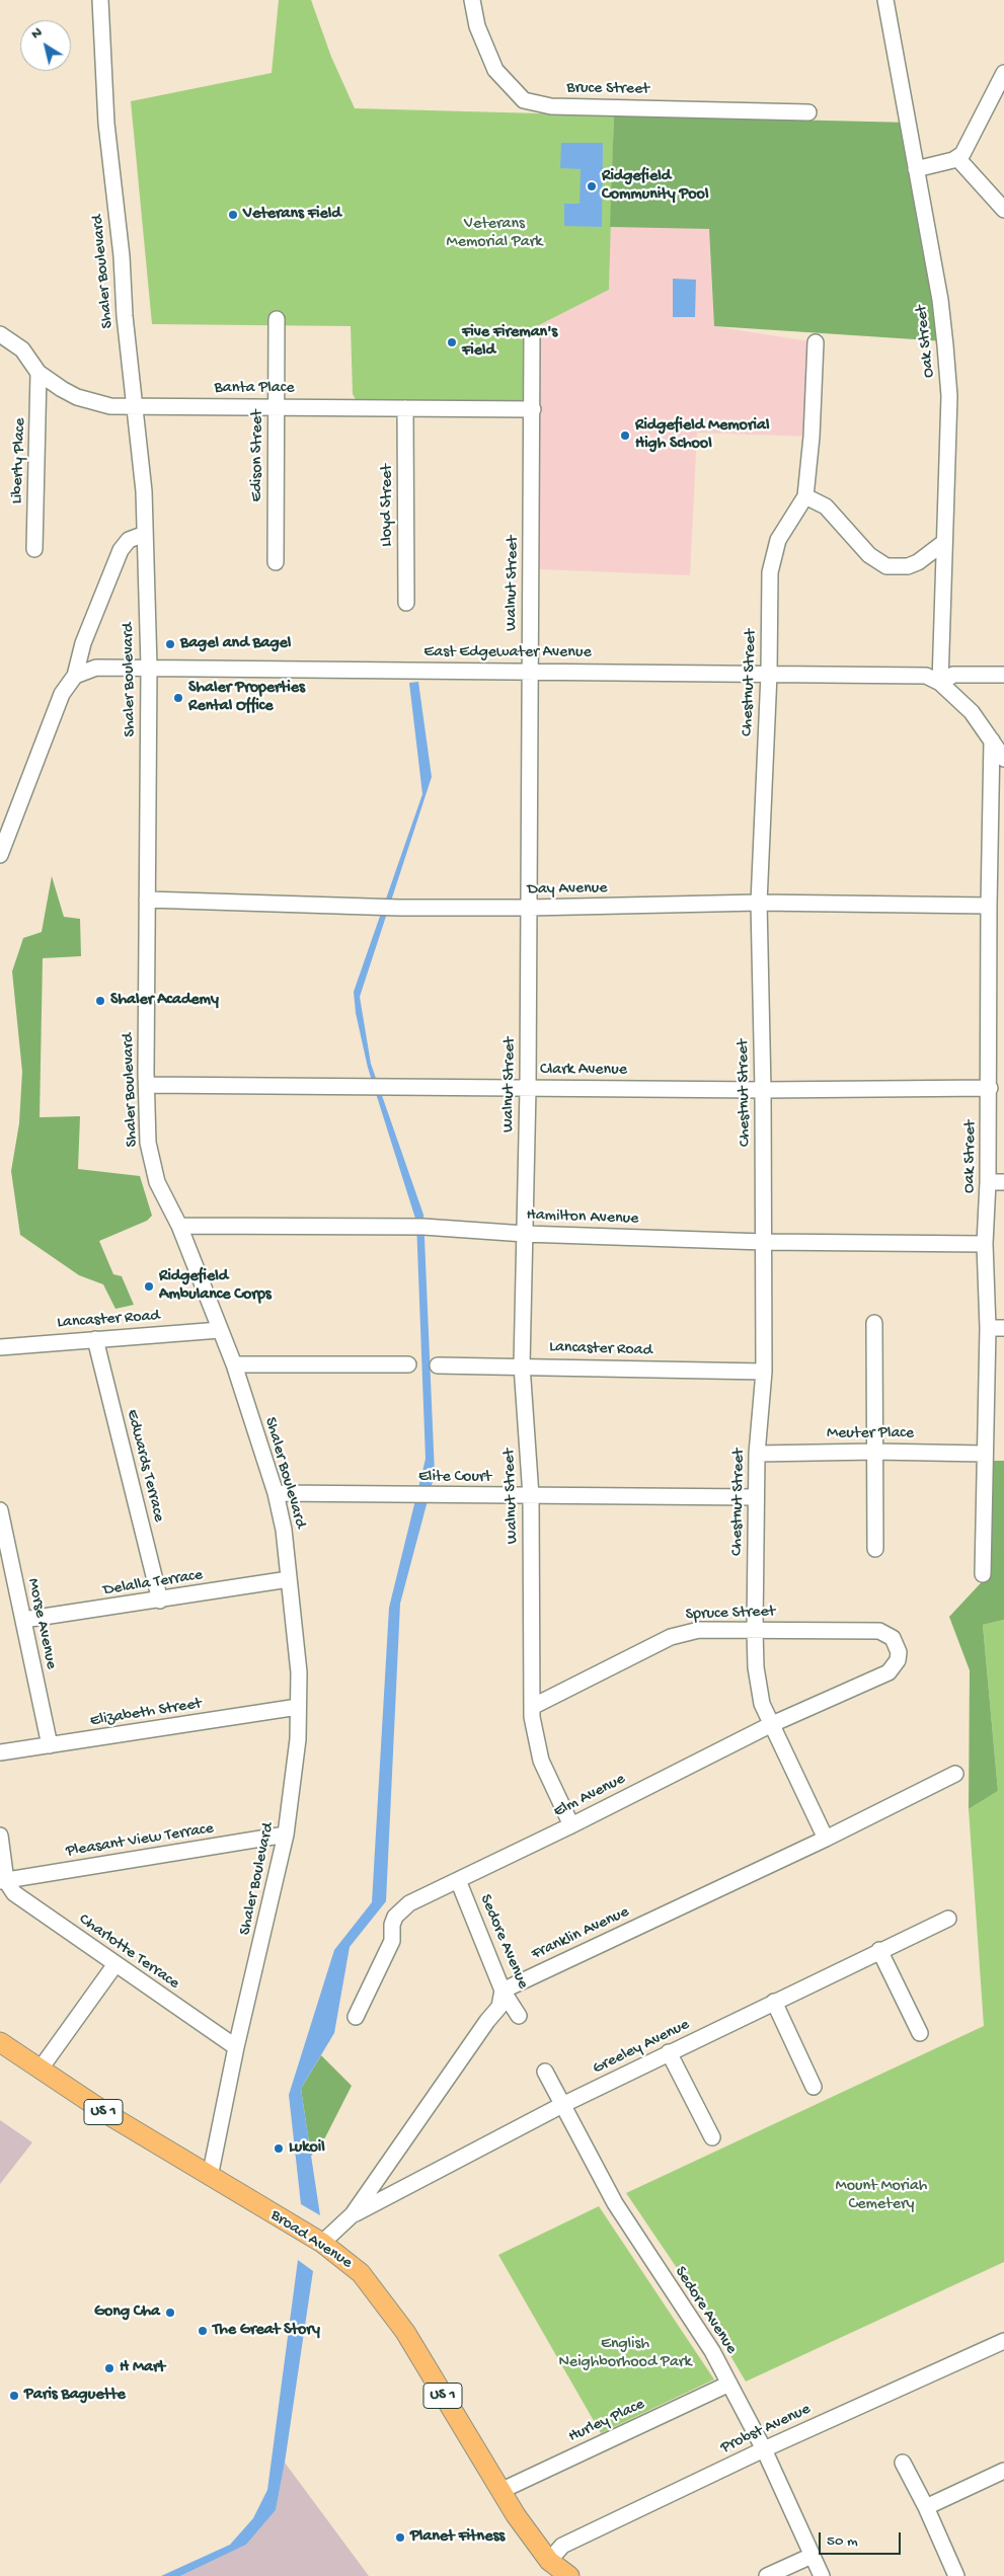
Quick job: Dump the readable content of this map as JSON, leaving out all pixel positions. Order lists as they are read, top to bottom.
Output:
{
  "streets": {
    "main road": ["US 1", "Broad Avenue"],
    "street": [
      "Bruce Street",
      "Shaler Boulevard",
      "Oak Street",
      "Banta Place",
      "Edison Street",
      "Liberty Place",
      "Lloyd Street",
      "Walnut Street",
      "East Edgewater Avenue",
      "Chestnut Street",
      "Day Avenue",
      "Clark Avenue",
      "Hamilton Avenue",
      "Lancaster Road",
      "Meuter Place",
      "Edwards Terrace",
      "Elite Court",
      "Delalla Terrace",
      "Spruce Street",
      "Morse Avenue",
      "Elizabeth Street",
      "Elm Avenue",
      "Pleasant View Terrace",
      "Franklin Avenue",
      "Sedore Avenue",
      "Charlotte Terrace",
      "Greeley Avenue",
      "Hurley Place",
      "Probst Avenue"
    ]
  },
  "crossings": [
    ["Shaler Boulevard", "Banta Place"],
    ["Shaler Boulevard", "East Edgewater Avenue"],
    ["Shaler Boulevard", "Day Avenue"],
    ["Shaler Boulevard", "Clark Avenue"],
    ["Shaler Boulevard", "Hamilton Avenue"],
    ["Shaler Boulevard", "Lancaster Road"],
    ["Shaler Boulevard", "Elite Court"],
    ["Shaler Boulevard", "Delalla Terrace"],
    ["Shaler Boulevard", "Elizabeth Street"],
    ["Shaler Boulevard", "Pleasant View Terrace"],
    ["Shaler Boulevard", "Charlotte Terrace"],
    ["Shaler Boulevard", "Broad Avenue"],
    ["Oak Street", "East Edgewater Avenue"],
    ["Oak Street", "Day Avenue"],
    ["Oak Street", "Clark Avenue"],
    ["Oak Street", "Hamilton Avenue"],
    ["Oak Street", "Meuter Place"],
    ["Banta Place", "Edison Street"],
    ["Banta Place", "Liberty Place"],
    ["Banta Place", "Lloyd Street"],
    ["Banta Place", "Walnut Street"],
    ["Walnut Street", "East Edgewater Avenue"],
    ["Walnut Street", "Day Avenue"],
    ["Walnut Street", "Clark Avenue"],
    ["Walnut Street", "Hamilton Avenue"],
    ["Walnut Street", "Lancaster Road"],
    ["Walnut Street", "Elite Court"],
    ["Walnut Street", "Spruce Street"],
    ["Walnut Street", "Elm Avenue"],
    ["East Edgewater Avenue", "Chestnut Street"],
    ["Chestnut Street", "Day Avenue"],
    ["Chestnut Street", "Clark Avenue"],
    ["Chestnut Street", "Hamilton Avenue"],
    ["Chestnut Street", "Lancaster Road"],
    ["Chestnut Street", "Meuter Place"],
    ["Chestnut Street", "Elite Court"],
    ["Chestnut Street", "Spruce Street"],
    ["Chestnut Street", "Elm Avenue"],
    ["Chestnut Street", "Franklin Avenue"],
    ["Lancaster Road", "Edwards Terrace"],
    ["Edwards Terrace", "Delalla Terrace"],
    ["Delalla Terrace", "Morse Avenue"],
    ["Spruce Street", "Elm Avenue"],
    ["Morse Avenue", "Elizabeth Street"],
    ["Elm Avenue", "Sedore Avenue"],
    ["Pleasant View Terrace", "Charlotte Terrace"],
    ["Franklin Avenue", "Sedore Avenue"],
    ["Sedore Avenue", "Greeley Avenue"],
    ["Sedore Avenue", "Hurley Place"],
    ["Sedore Avenue", "Probst Avenue"],
    ["Broad Avenue", "Hurley Place"],
    ["Broad Avenue", "Probst Avenue"]
  ],
  "parks": ["Veterans Memorial Park", "Mount Moriah Cemetery", "English Neighborhood Park"],
  "places": [
    "Ridgefield Community Pool",
    "Veterans Field",
    "Five Fireman's Field",
    "Ridgefield Memorial High School",
    "Bagel and Bagel",
    "Shaler Properties Rental Office",
    "Shaler Academy",
    "Ridgefield Ambulance Corps",
    "Lukoil",
    "Gong Cha",
    "The Great Story",
    "H Mart",
    "Paris Baguette",
    "Planet Fitness"
  ],
  "scale_bar": "50 m",
  "north": "top left"
}
